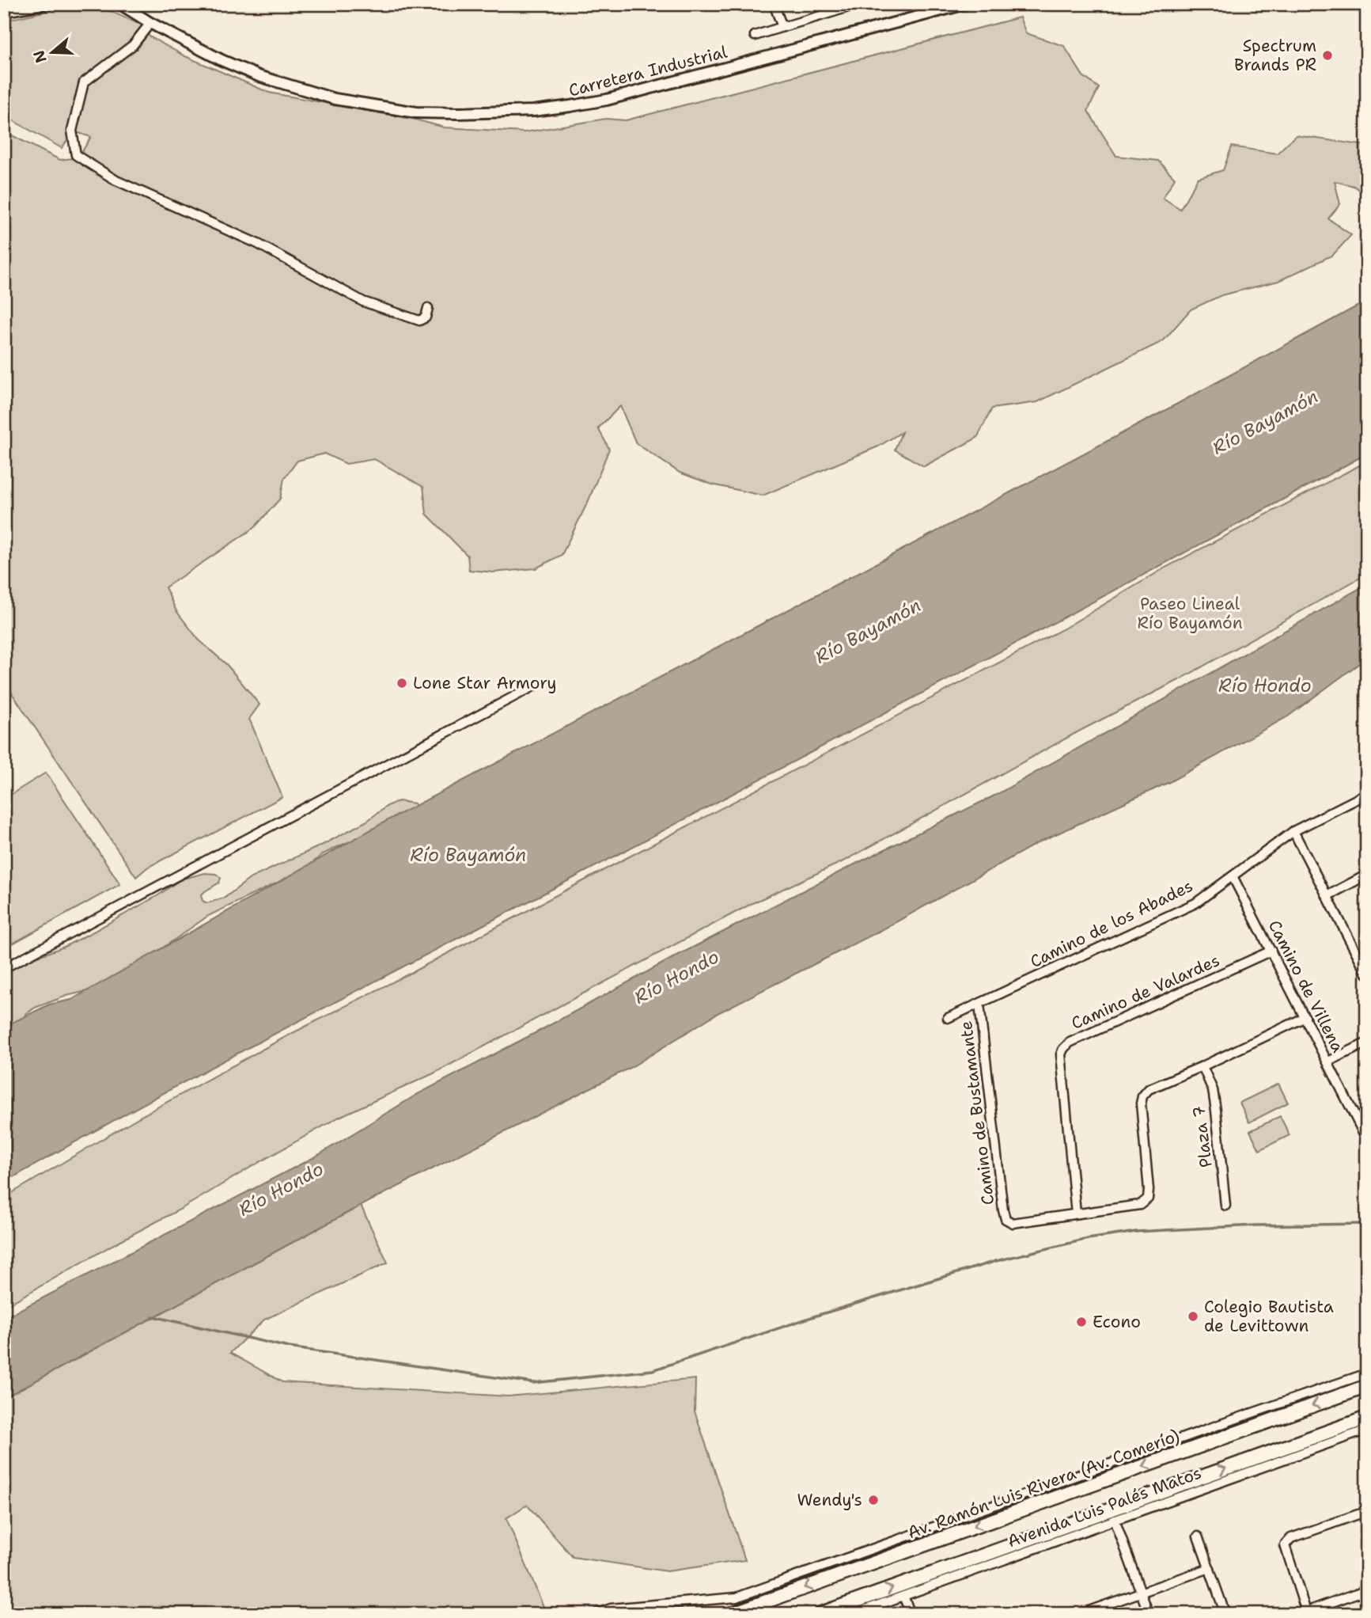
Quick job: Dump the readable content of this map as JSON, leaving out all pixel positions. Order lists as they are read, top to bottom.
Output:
{
  "streets": {
    "main road": ["Av. Ramón Luis Rivera (Av. Comerío)"],
    "street": [
      "Carretera Industrial",
      "Camino de los Abades",
      "Camino de Villena",
      "Camino de Valardes",
      "Camino de Bustamante",
      "Plaza 7",
      "Avenida Luis Palés Matos"
    ]
  },
  "crossings": [
    ["Camino de los Abades", "Camino de Villena"],
    ["Camino de los Abades", "Camino de Bustamante"],
    ["Camino de Villena", "Camino de Valardes"],
    ["Camino de Villena", "Camino de Bustamante"],
    ["Camino de Valardes", "Camino de Bustamante"],
    ["Camino de Bustamante", "Plaza 7"]
  ],
  "water": ["Río Bayamón", "Río Hondo"],
  "parks": ["Paseo Lineal Río Bayamón"],
  "places": [
    "Spectrum Brands PR",
    "Lone Star Armory",
    "Colegio Bautista de Levittown",
    "Econo",
    "Wendy's"
  ],
  "north": "left"
}
